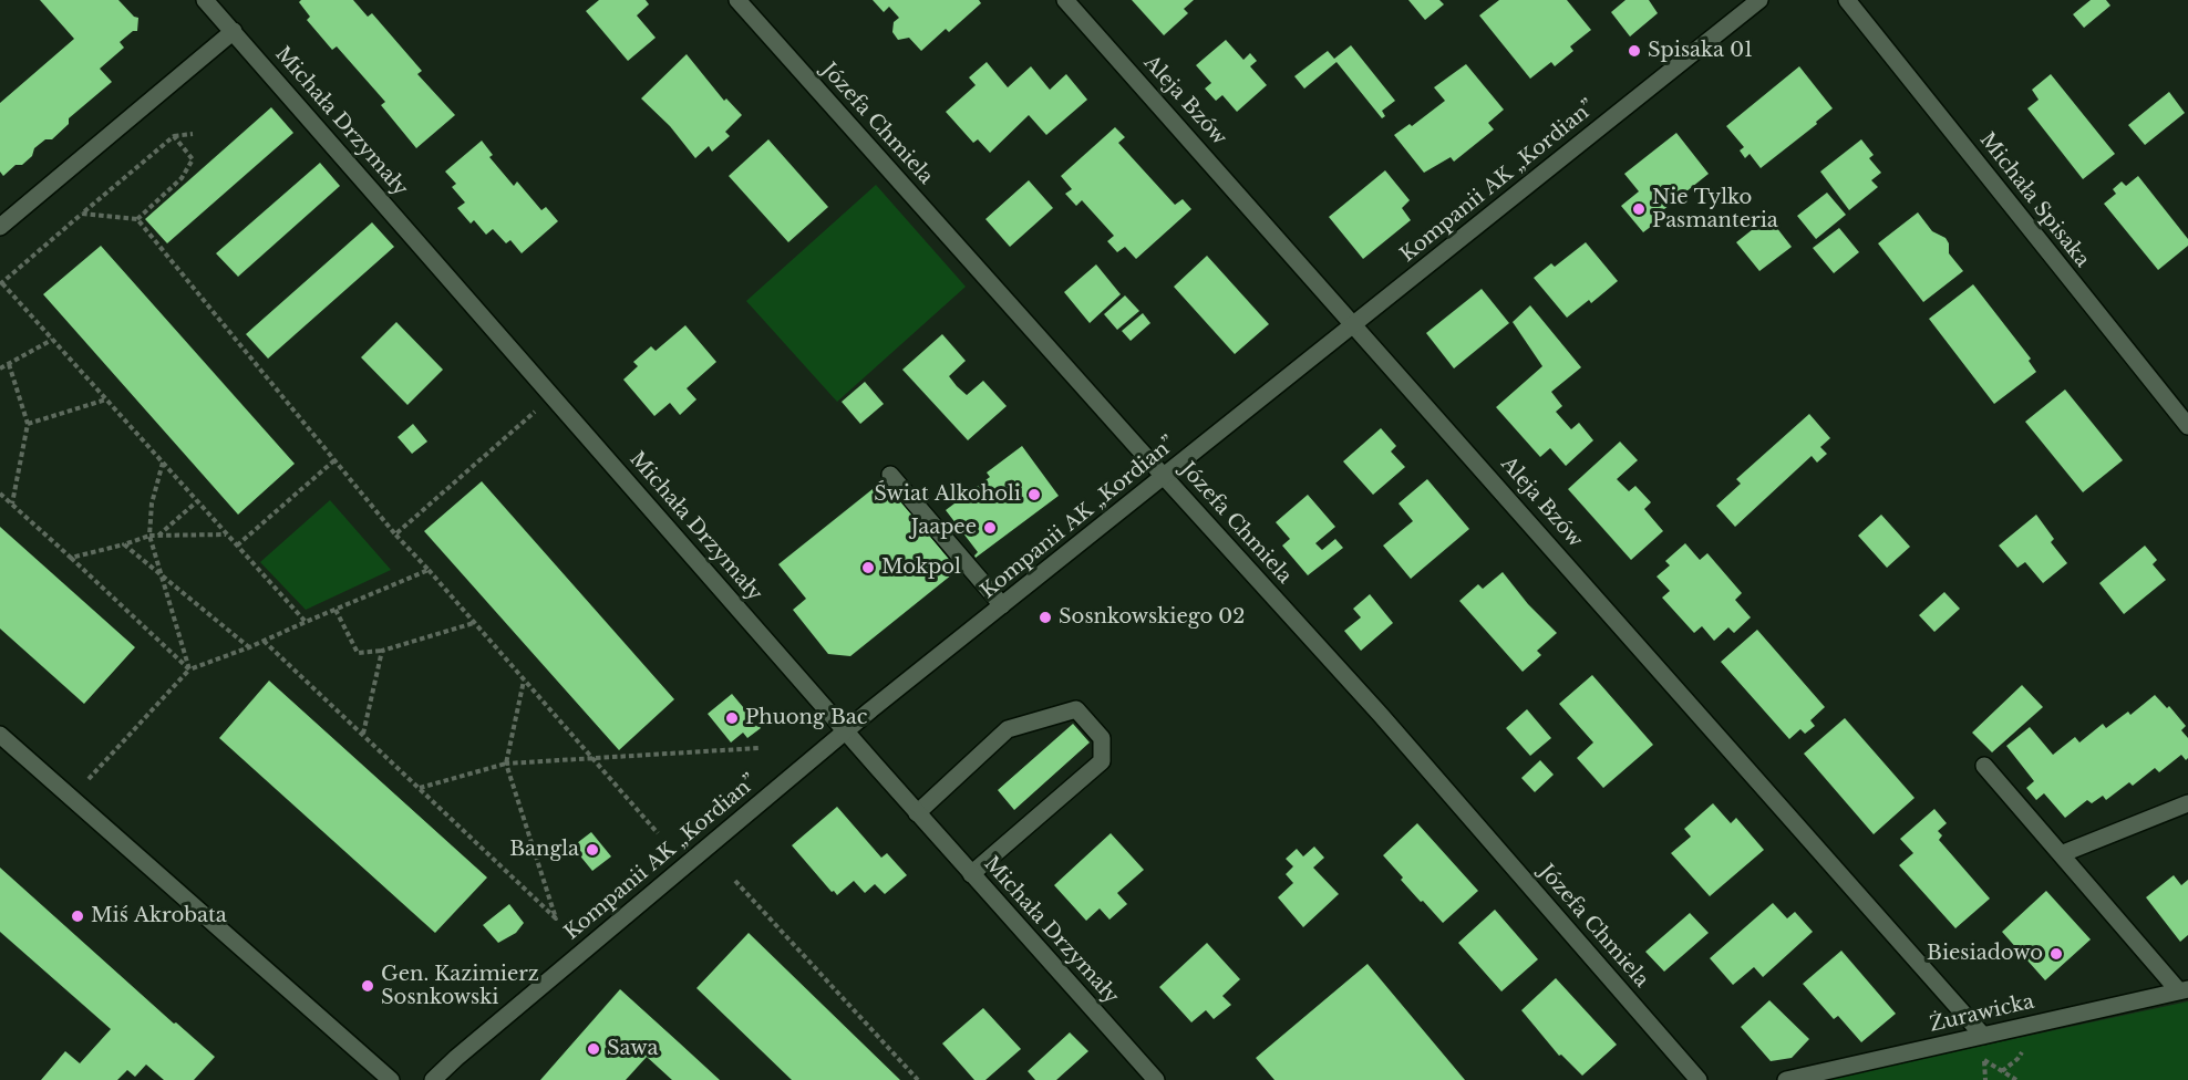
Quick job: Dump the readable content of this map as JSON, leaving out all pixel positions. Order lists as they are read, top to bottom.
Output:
{
  "streets": {
    "street": [
      "Aleja Bzów",
      "Michała Drzymały",
      "Józefa Chmiela",
      "Kompanii AK „Kordian”",
      "Michała Spisaka",
      "Żurawicka"
    ]
  },
  "crossings": [
    ["Aleja Bzów", "Kompanii AK „Kordian”"],
    ["Aleja Bzów", "Żurawicka"],
    ["Michała Drzymały", "Kompanii AK „Kordian”"],
    ["Józefa Chmiela", "Kompanii AK „Kordian”"]
  ],
  "places": [
    "Spisaka 01",
    "Nie Tylko Pasmanteria",
    "Świat Alkoholi",
    "Jaapee",
    "Mokpol",
    "Sosnkowskiego 02",
    "Phuong Bac",
    "Bangla",
    "Miś Akrobata",
    "Biesiadowo",
    "Gen. Kazimierz Sosnkowski",
    "Sawa"
  ]
}
